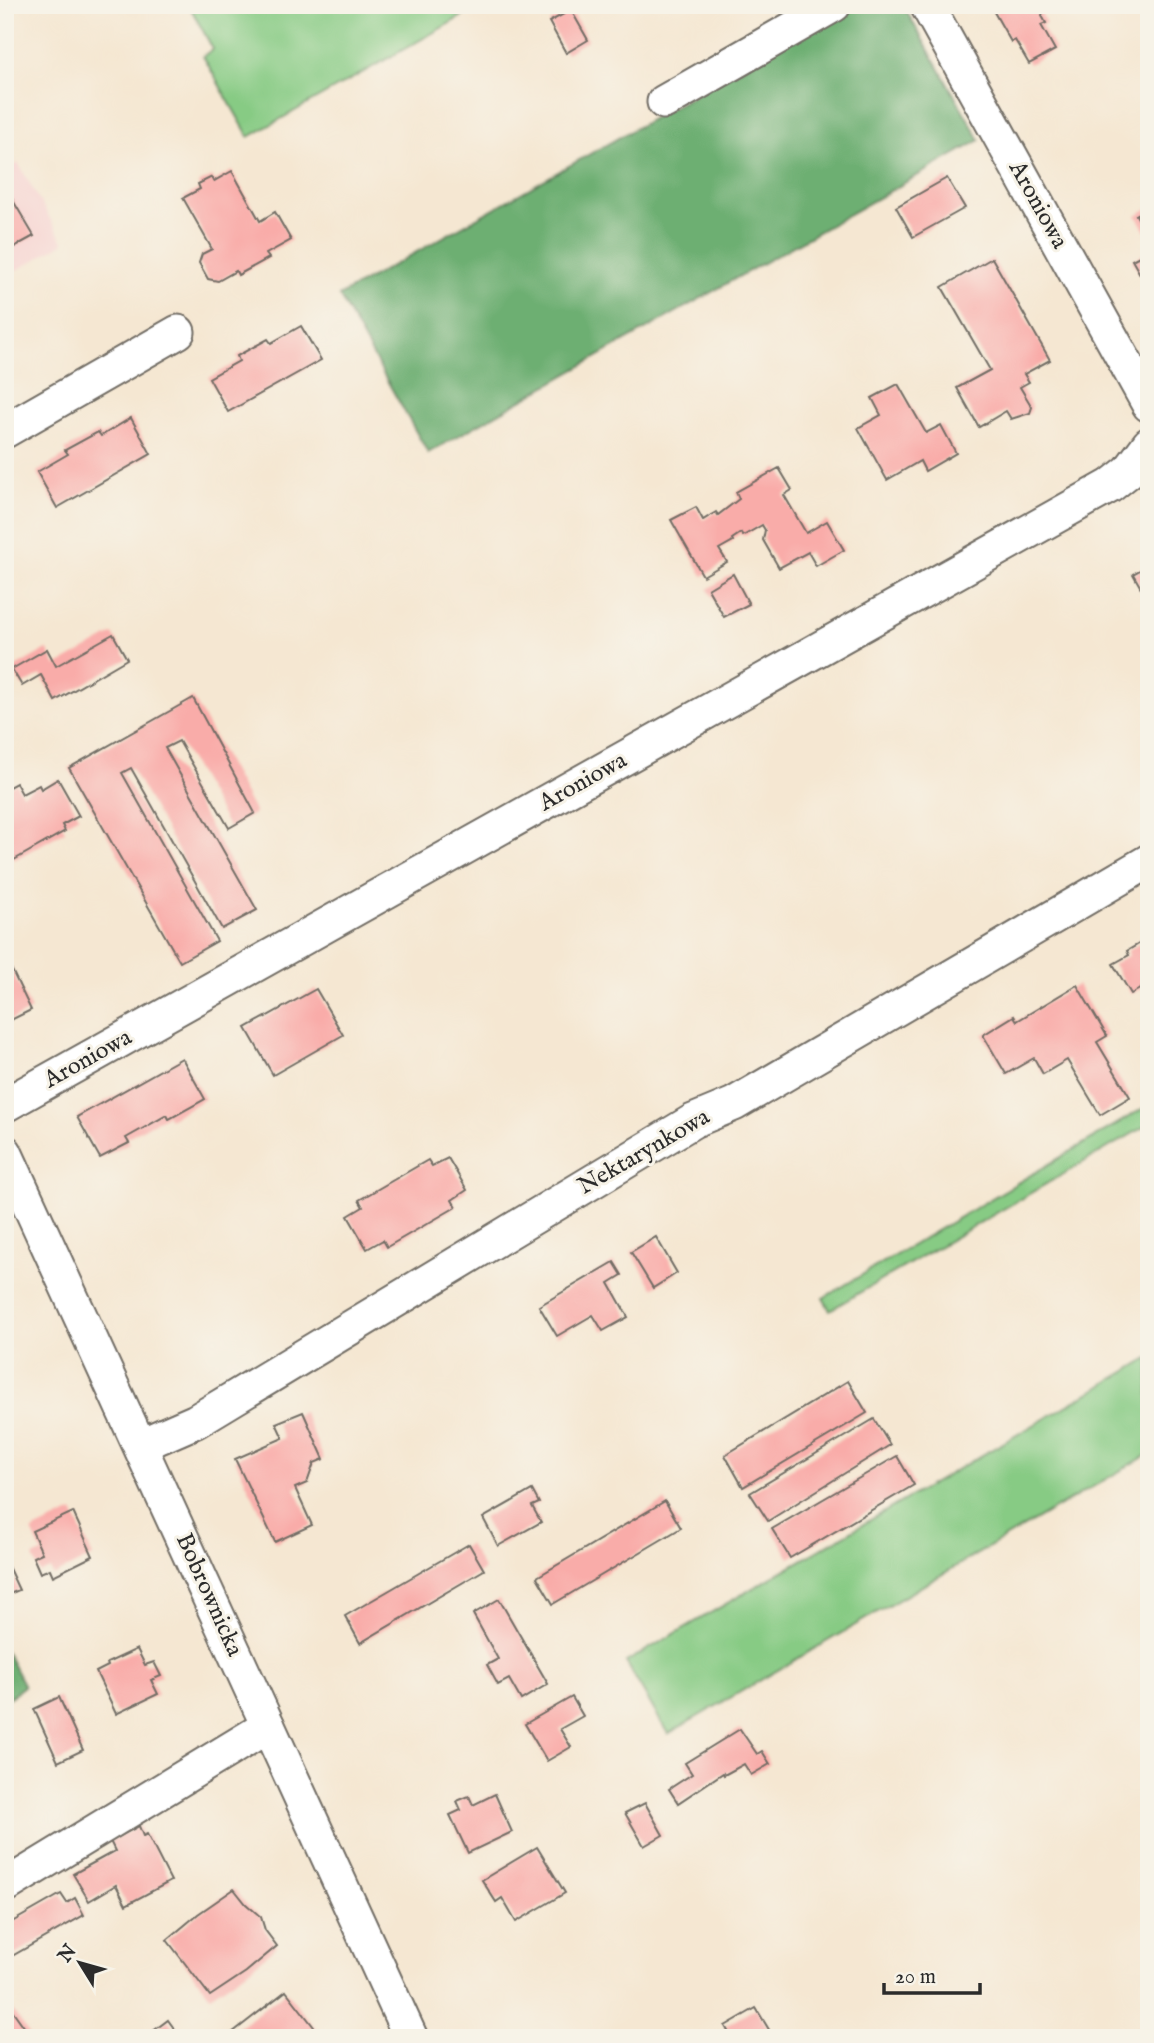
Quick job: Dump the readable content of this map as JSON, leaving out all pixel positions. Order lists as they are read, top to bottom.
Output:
{
  "streets": {
    "street": ["Aroniowa", "Nektarynkowa", "Bobrownicka"]
  },
  "crossings": [
    ["Nektarynkowa", "Bobrownicka"]
  ],
  "scale_bar": "20 m",
  "north": "top left"
}
